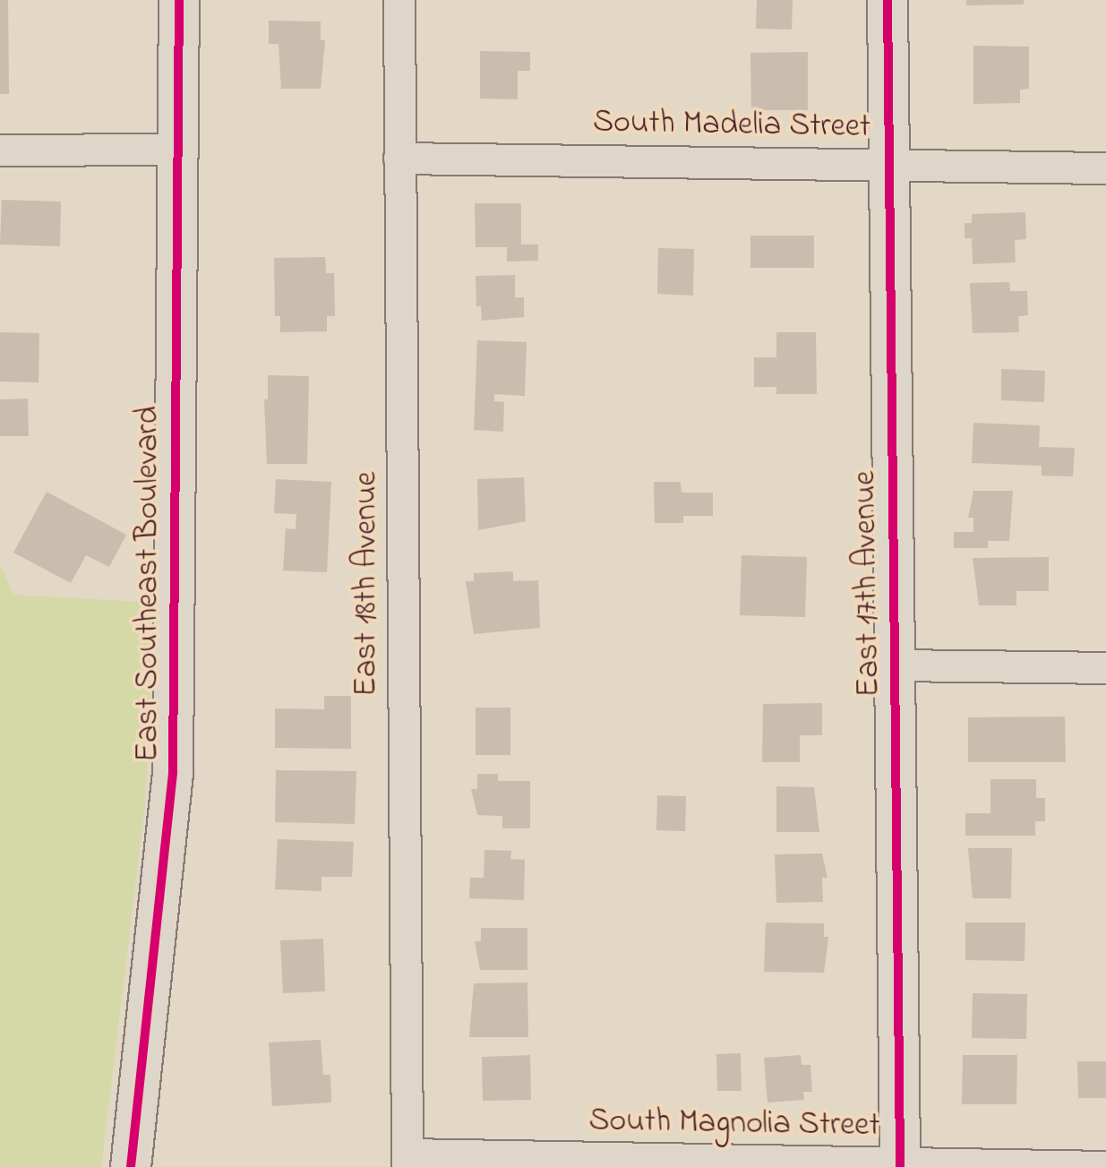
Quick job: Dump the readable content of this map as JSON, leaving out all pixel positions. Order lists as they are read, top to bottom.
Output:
{
  "streets": {
    "main road": ["East Southeast Boulevard", "East 17th Avenue"],
    "street": ["South Madelia Street", "East 18th Avenue", "South Magnolia Street"]
  },
  "crossings": [
    ["South Madelia Street", "East 18th Avenue"],
    ["South Madelia Street", "East 17th Avenue"],
    ["East 18th Avenue", "South Magnolia Street"],
    ["East 17th Avenue", "South Magnolia Street"]
  ]
}
